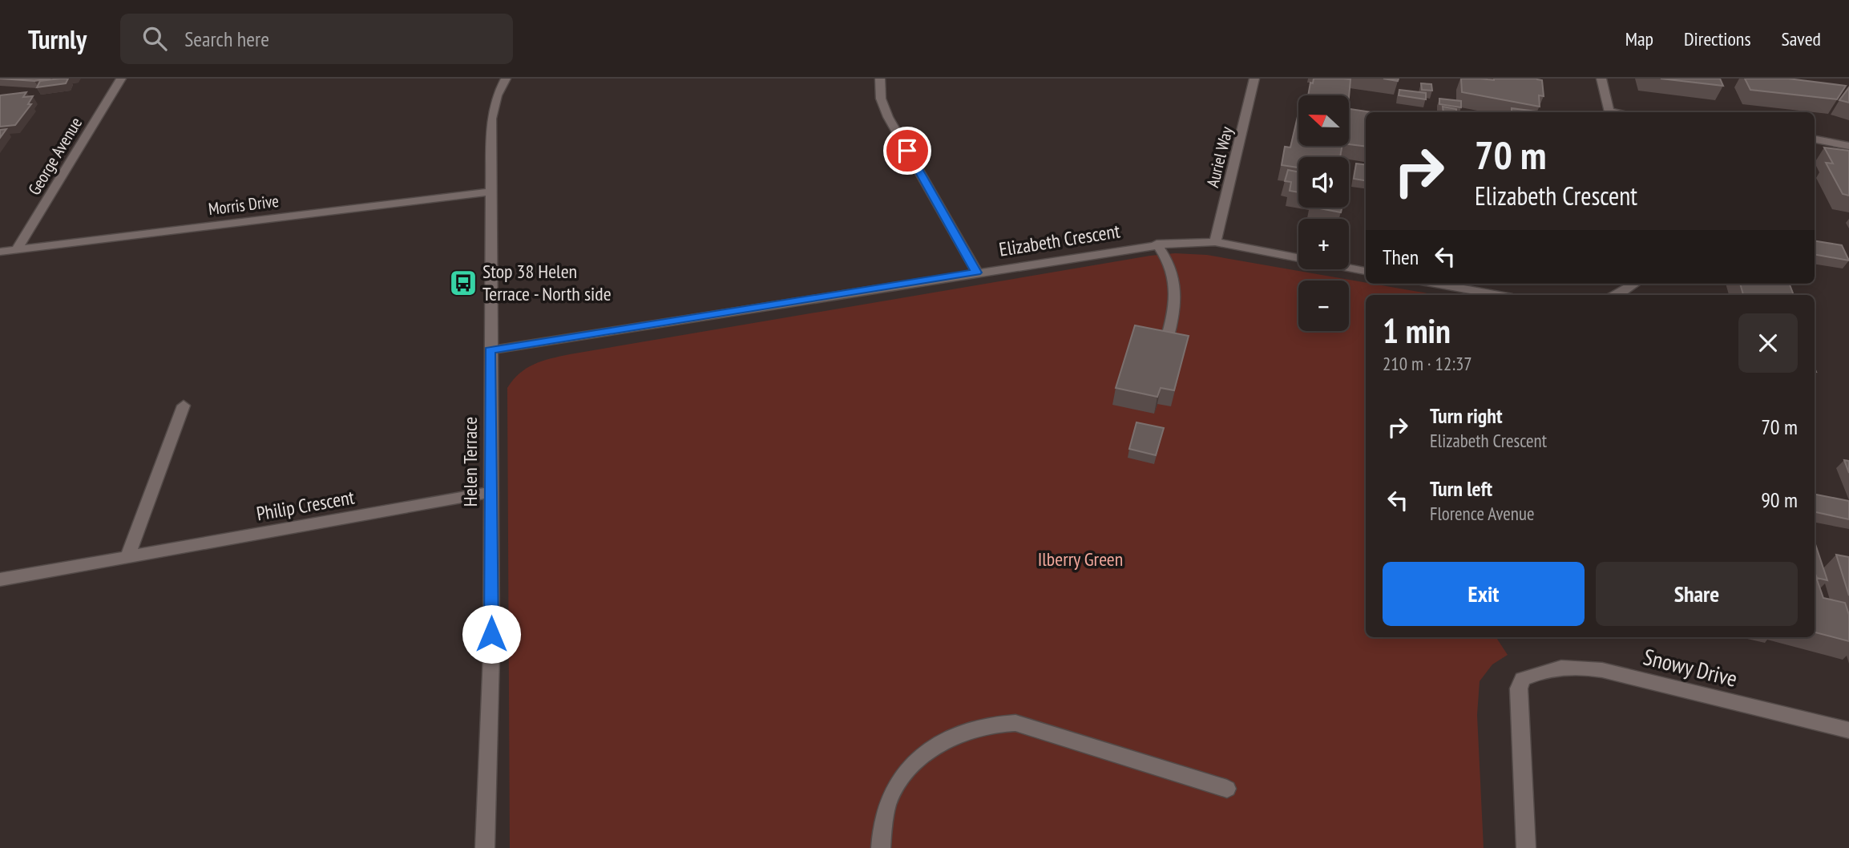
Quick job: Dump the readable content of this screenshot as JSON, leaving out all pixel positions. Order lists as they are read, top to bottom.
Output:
{
  "streets": {
    "street": [
      "George Avenue",
      "Auriel Way",
      "Morris Drive",
      "Elizabeth Crescent",
      "Helen Terrace",
      "Philip Crescent",
      "Snowy Drive"
    ]
  },
  "crossings": [
    ["George Avenue", "Morris Drive"],
    ["Auriel Way", "Elizabeth Crescent"],
    ["Morris Drive", "Helen Terrace"],
    ["Elizabeth Crescent", "Helen Terrace"],
    ["Helen Terrace", "Philip Crescent"]
  ],
  "parks": ["Ilberry Green"],
  "places": {
    "bus stop": ["Stop 38 Helen Terrace - North side"]
  },
  "north": "left",
  "page": {
    "header": "Turnly",
    "search": "Search here",
    "nav": ["Map", "Directions", "Saved"],
    "map_buttons": ["+", "−"],
    "turn": ["70 m", "Elizabeth Crescent"],
    "then": "Then",
    "heading": ["1 min", "210 m · 12:37"],
    "list": [
      {
        "name": "Turn right",
        "note": "Elizabeth Crescent",
        "value": "70 m"
      },
      {
        "name": "Turn left",
        "note": "Florence Avenue",
        "value": "90 m"
      }
    ],
    "buttons": ["Exit", "Share"]
  }
}
